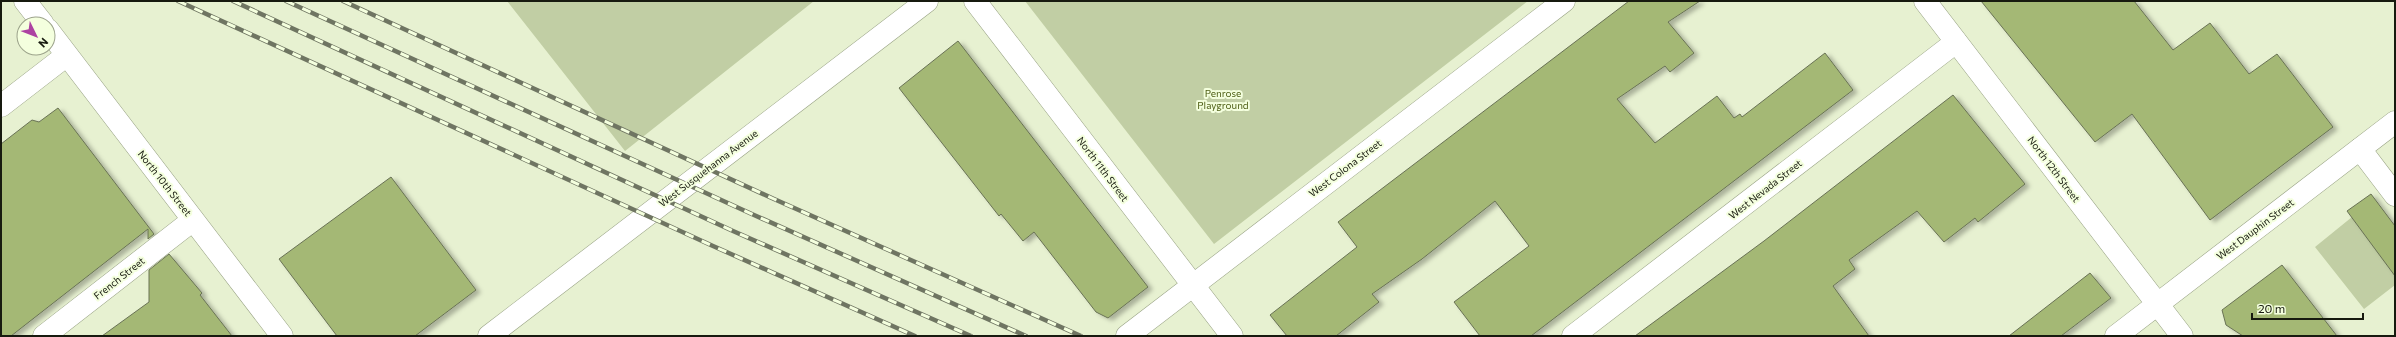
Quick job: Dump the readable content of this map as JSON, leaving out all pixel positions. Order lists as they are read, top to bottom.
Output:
{
  "streets": {
    "street": [
      "West Susquehanna Avenue",
      "West Colona Street",
      "North 11th Street",
      "North 12th Street",
      "North 10th Street",
      "West Nevada Street",
      "West Dauphin Street",
      "French Street"
    ]
  },
  "crossings": [
    ["West Colona Street", "North 11th Street"],
    ["North 12th Street", "West Nevada Street"],
    ["North 12th Street", "West Dauphin Street"],
    ["North 10th Street", "French Street"]
  ],
  "parks": ["Penrose Playground"],
  "scale_bar": "20 m",
  "north": "bottom right"
}
